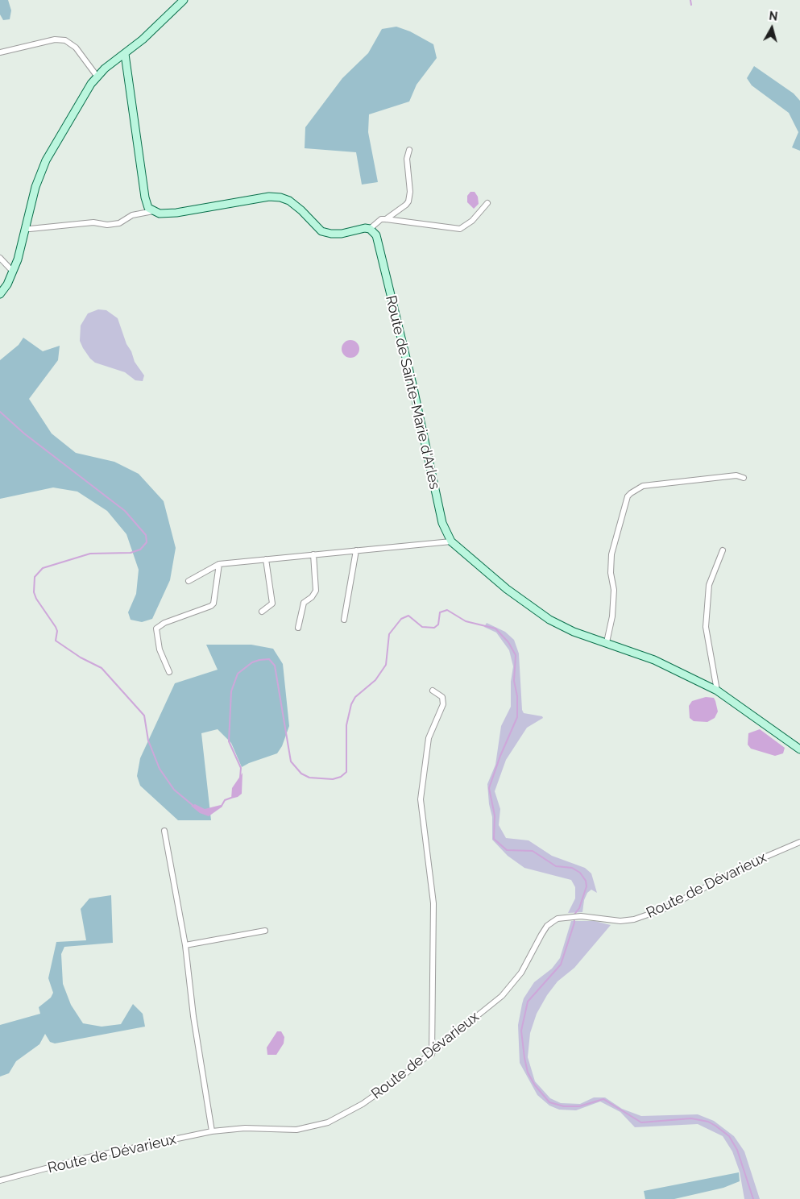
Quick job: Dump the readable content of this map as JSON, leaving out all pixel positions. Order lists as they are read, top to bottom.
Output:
{
  "streets": {
    "main road": ["Route de Sainte-Marie d'Arles"],
    "street": ["Route de Dévarieux"]
  },
  "north": "top"
}
